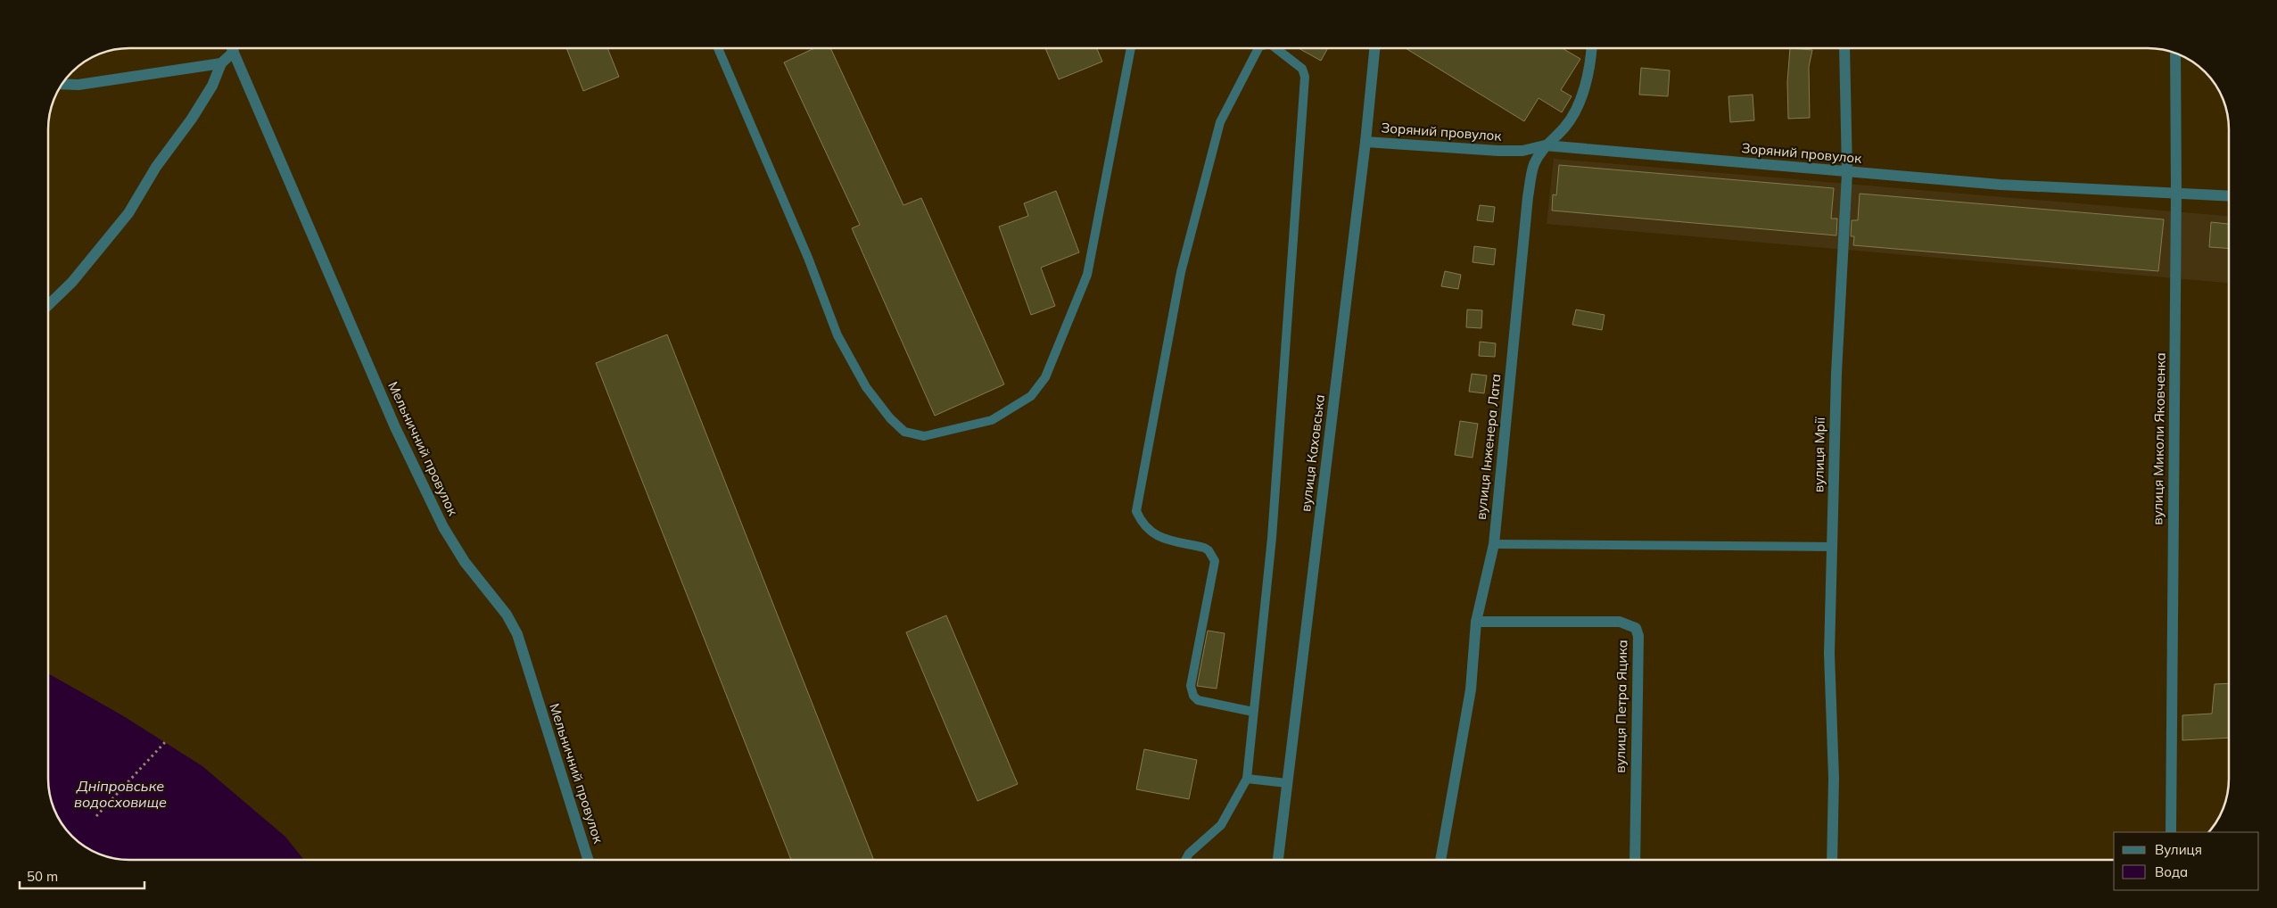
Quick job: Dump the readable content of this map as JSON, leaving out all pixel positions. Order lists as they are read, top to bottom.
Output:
{
  "streets": {
    "street": [
      "Зоряний провулок",
      "вулиця Миколи Яковченка",
      "вулиця Інженера Лата",
      "Мельничний провулок",
      "вулиця Каховська",
      "вулиця Мрії",
      "вулиця Петра Яцика"
    ]
  },
  "crossings": [
    ["Зоряний провулок", "вулиця Миколи Яковченка"],
    ["Зоряний провулок", "вулиця Інженера Лата"],
    ["Зоряний провулок", "вулиця Каховська"],
    ["Зоряний провулок", "вулиця Мрії"],
    ["вулиця Інженера Лата", "вулиця Петра Яцика"]
  ],
  "water": ["Дніпровське водосховище"],
  "legend": ["Вулиця", "Вода"],
  "scale_bar": "50 m"
}
